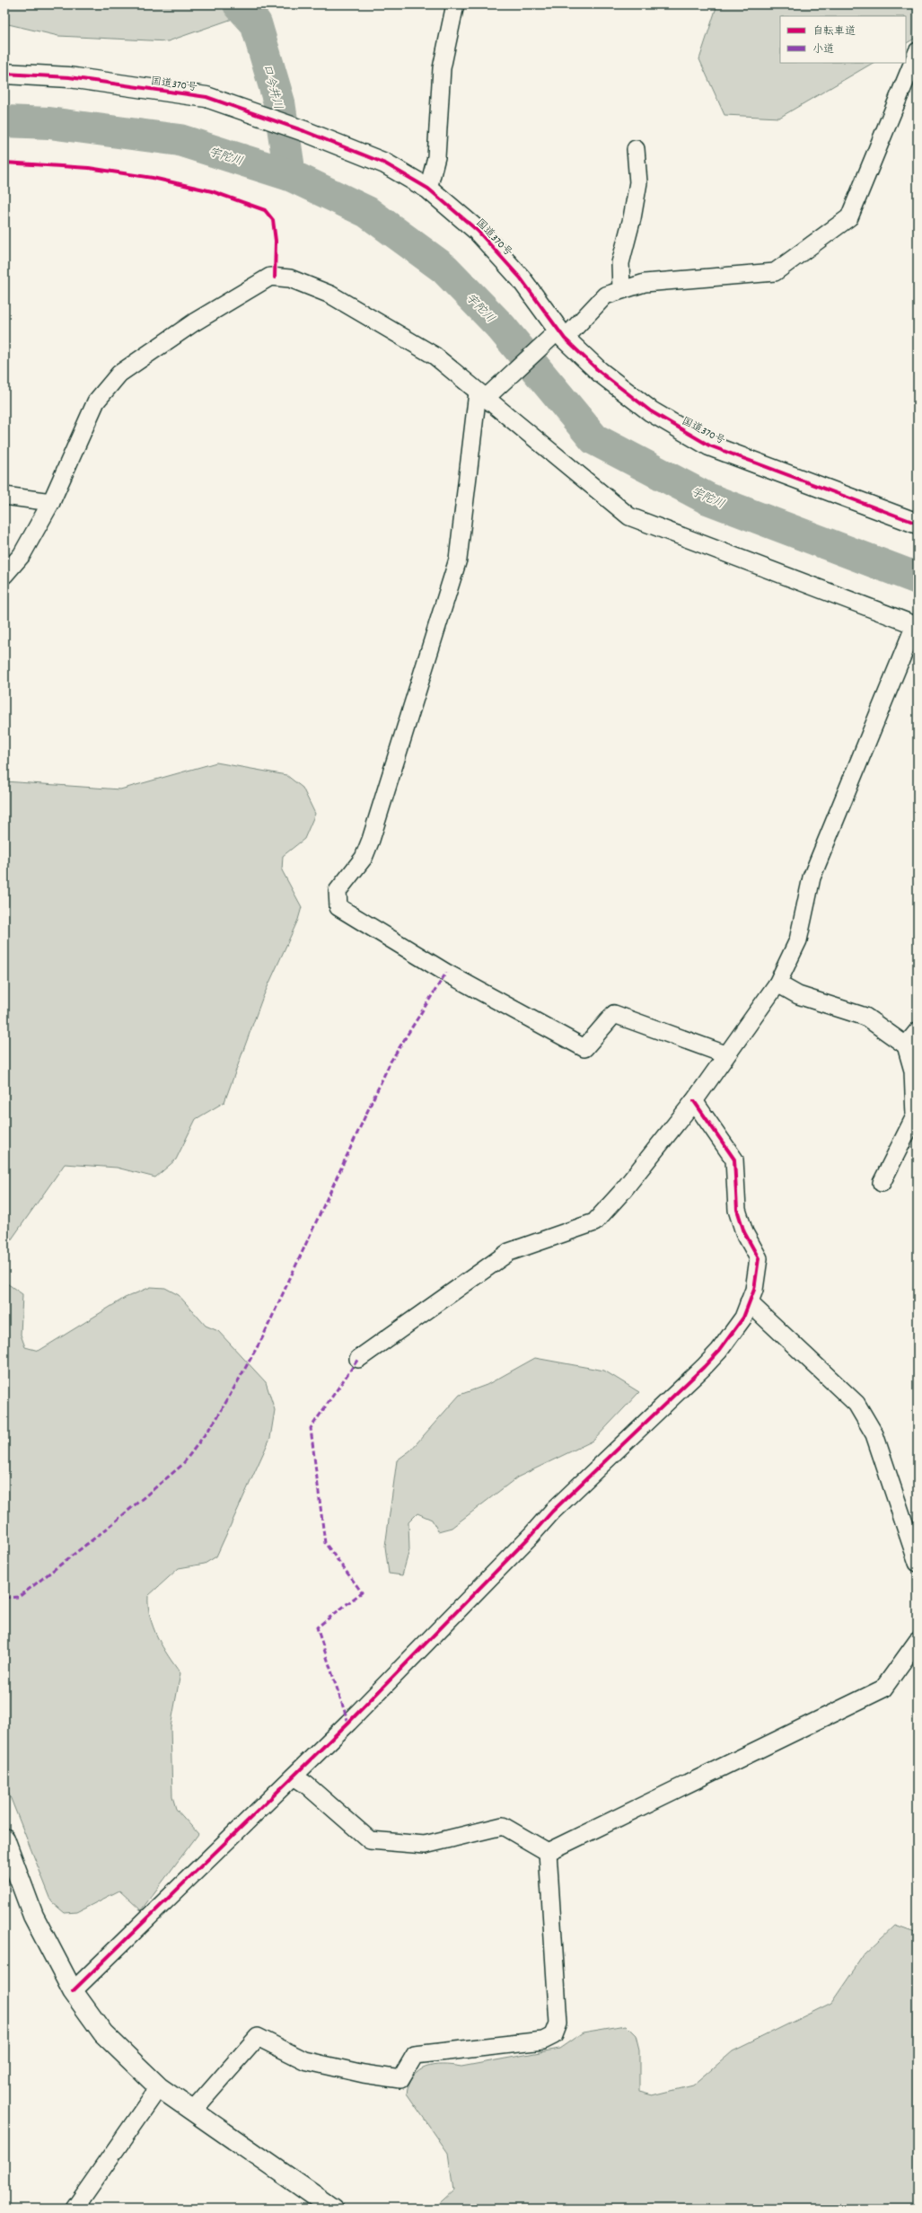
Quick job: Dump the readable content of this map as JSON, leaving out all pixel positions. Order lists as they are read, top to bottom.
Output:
{
  "streets": {
    "main road": ["国道370号"]
  },
  "water": ["口今井川", "宇陀川"],
  "legend": ["自転車道", "小道"]
}
